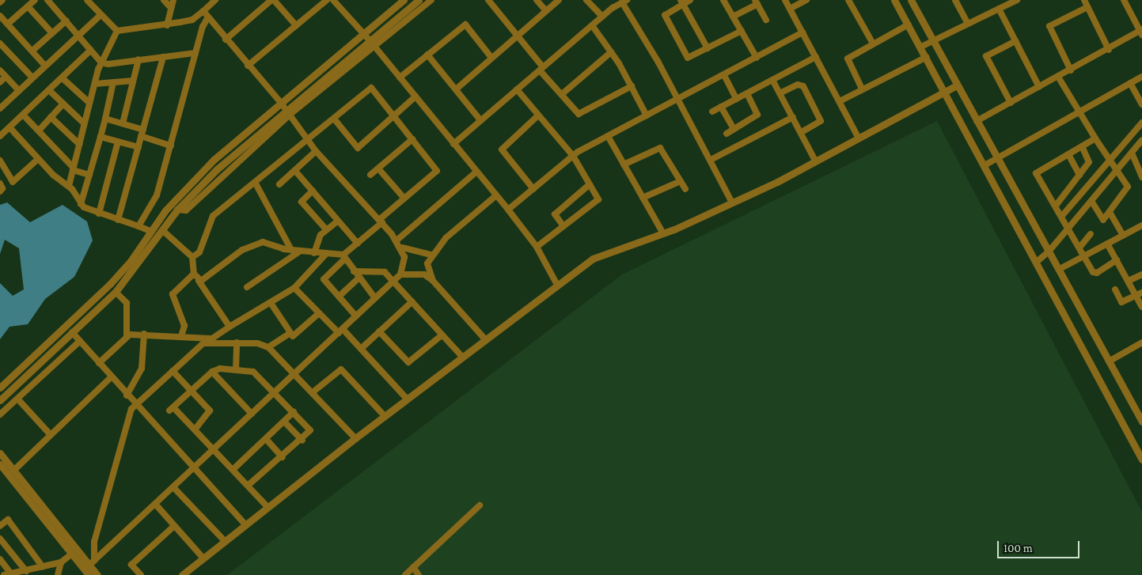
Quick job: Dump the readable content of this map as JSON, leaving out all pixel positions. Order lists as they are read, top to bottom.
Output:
{
  "scale_bar": "100 m"
}
